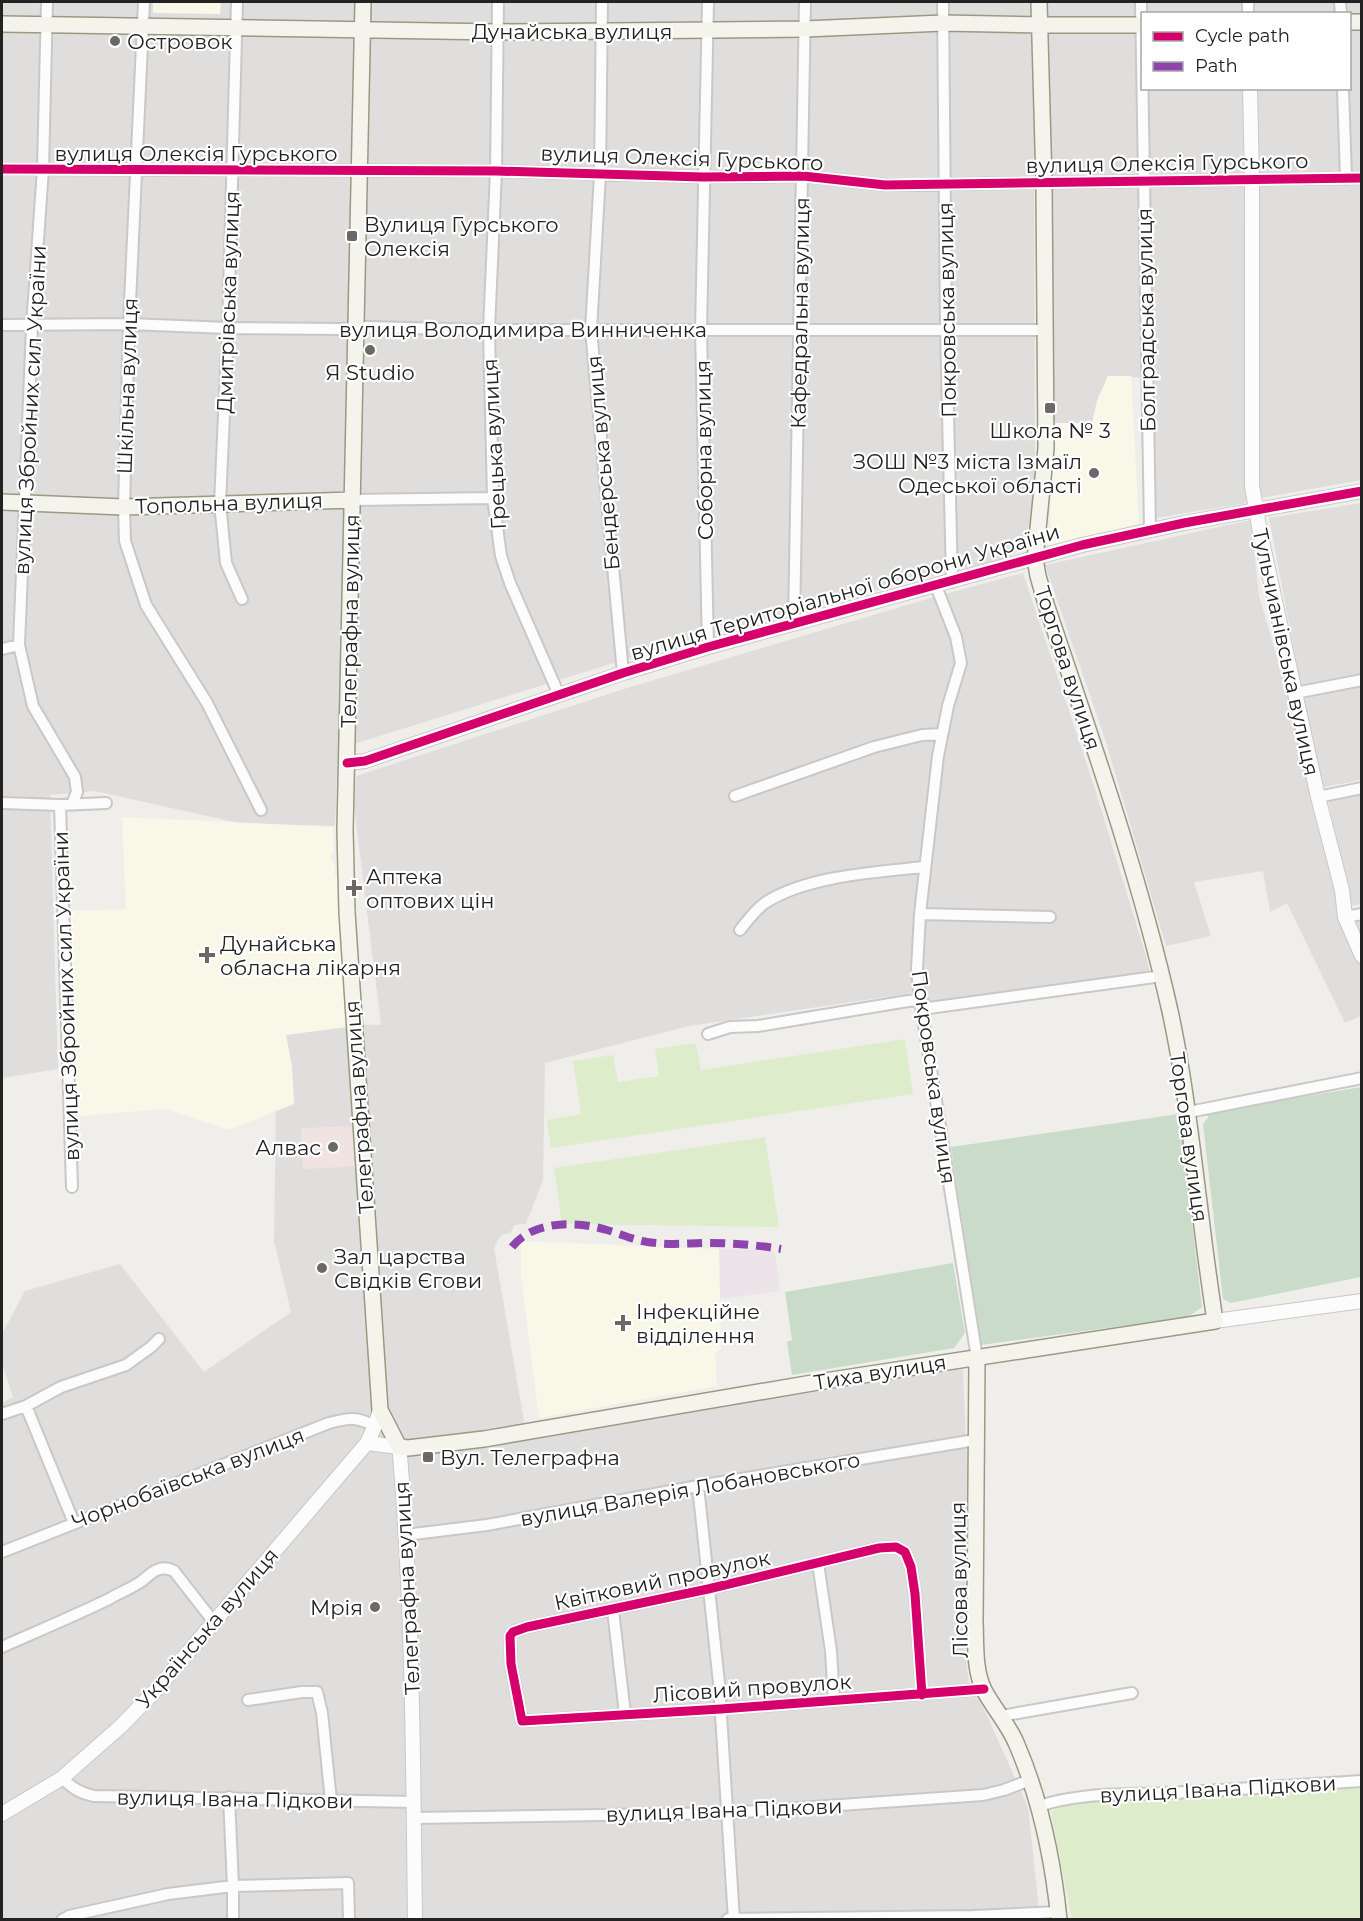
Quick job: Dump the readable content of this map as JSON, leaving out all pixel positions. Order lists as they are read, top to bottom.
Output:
{
  "streets": {
    "main road": [
      "Дунайська вулиця",
      "Топольна вулиця",
      "Телеграфна вулиця",
      "Торгова вулиця",
      "Тиха вулиця",
      "Лісова вулиця"
    ],
    "street": [
      "вулиця Олексія Гурського",
      "Дмитрівська вулиця",
      "Покровська вулиця",
      "Кафедральна вулиця",
      "Болградська вулиця",
      "вулиця Володимира Винниченка",
      "Шкільна вулиця",
      "вулиця Збройних сил України",
      "Грецька вулиця",
      "Соборна вулиця",
      "Бендерська вулиця",
      "вулиця Територіальної оборони України",
      "Тульчианівська вулиця",
      "Чорнобаївська вулиця",
      "вулиця Валерія Лобановського",
      "Квітковий провулок",
      "Українська вулиця",
      "Лісовий провулок",
      "вулиця Івана Підкови"
    ]
  },
  "crossings": [
    ["Дунайська вулиця", "Дмитрівська вулиця"],
    ["Дунайська вулиця", "Покровська вулиця"],
    ["Дунайська вулиця", "Кафедральна вулиця"],
    ["Дунайська вулиця", "Шкільна вулиця"],
    ["Дунайська вулиця", "вулиця Збройних сил України"],
    ["Дунайська вулиця", "Грецька вулиця"],
    ["Дунайська вулиця", "Соборна вулиця"],
    ["Дунайська вулиця", "Бендерська вулиця"],
    ["Дунайська вулиця", "Телеграфна вулиця"],
    ["Дунайська вулиця", "Торгова вулиця"],
    ["вулиця Олексія Гурського", "Дмитрівська вулиця"],
    ["вулиця Олексія Гурського", "Покровська вулиця"],
    ["вулиця Олексія Гурського", "Кафедральна вулиця"],
    ["вулиця Олексія Гурського", "Болградська вулиця"],
    ["вулиця Олексія Гурського", "Шкільна вулиця"],
    ["вулиця Олексія Гурського", "вулиця Збройних сил України"],
    ["вулиця Олексія Гурського", "Грецька вулиця"],
    ["вулиця Олексія Гурського", "Соборна вулиця"],
    ["вулиця Олексія Гурського", "Бендерська вулиця"],
    ["вулиця Олексія Гурського", "Телеграфна вулиця"],
    ["вулиця Олексія Гурського", "Тульчианівська вулиця"],
    ["вулиця Олексія Гурського", "Торгова вулиця"],
    ["Дмитрівська вулиця", "вулиця Володимира Винниченка"],
    ["Дмитрівська вулиця", "Топольна вулиця"],
    ["Покровська вулиця", "вулиця Володимира Винниченка"],
    ["Покровська вулиця", "вулиця Територіальної оборони України"],
    ["Покровська вулиця", "Тиха вулиця"],
    ["Покровська вулиця", "Лісова вулиця"],
    ["Кафедральна вулиця", "вулиця Володимира Винниченка"],
    ["Кафедральна вулиця", "вулиця Територіальної оборони України"],
    ["Болградська вулиця", "вулиця Територіальної оборони України"],
    ["вулиця Володимира Винниченка", "Шкільна вулиця"],
    ["вулиця Володимира Винниченка", "вулиця Збройних сил України"],
    ["вулиця Володимира Винниченка", "Грецька вулиця"],
    ["вулиця Володимира Винниченка", "Соборна вулиця"],
    ["вулиця Володимира Винниченка", "Бендерська вулиця"],
    ["вулиця Володимира Винниченка", "Телеграфна вулиця"],
    ["вулиця Володимира Винниченка", "Торгова вулиця"],
    ["Шкільна вулиця", "Топольна вулиця"],
    ["вулиця Збройних сил України", "Топольна вулиця"],
    ["Грецька вулиця", "Топольна вулиця"],
    ["Грецька вулиця", "вулиця Територіальної оборони України"],
    ["Соборна вулиця", "вулиця Територіальної оборони України"],
    ["Бендерська вулиця", "вулиця Територіальної оборони України"],
    ["Топольна вулиця", "Телеграфна вулиця"],
    ["вулиця Територіальної оборони України", "Телеграфна вулиця"],
    ["вулиця Територіальної оборони України", "Тульчианівська вулиця"],
    ["вулиця Територіальної оборони України", "Торгова вулиця"],
    ["Телеграфна вулиця", "Тиха вулиця"],
    ["Телеграфна вулиця", "вулиця Валерія Лобановського"],
    ["Телеграфна вулиця", "Українська вулиця"],
    ["Телеграфна вулиця", "вулиця Івана Підкови"],
    ["Торгова вулиця", "Тиха вулиця"],
    ["Тиха вулиця", "Лісова вулиця"],
    ["Чорнобаївська вулиця", "Українська вулиця"],
    ["вулиця Валерія Лобановського", "Лісова вулиця"],
    ["Квітковий провулок", "Лісовий провулок"],
    ["Лісова вулиця", "Лісовий провулок"],
    ["Лісова вулиця", "вулиця Івана Підкови"],
    ["Українська вулиця", "вулиця Івана Підкови"]
  ],
  "places": {
    "other": [
      "Островок",
      "Я Studio",
      "ЗОШ №3 міста Ізмаїл Одеської області",
      "Алвас",
      "Зал царства Свідків Єгови",
      "Мрія"
    ],
    "transit": ["Вулиця Гурського Олексія", "Школа № 3", "Вул. Телеграфна"],
    "health": ["Аптека оптових цін", "Дунайська обласна лікарня", "Інфекційне відділення"]
  },
  "legend": ["Cycle path", "Path"]
}
